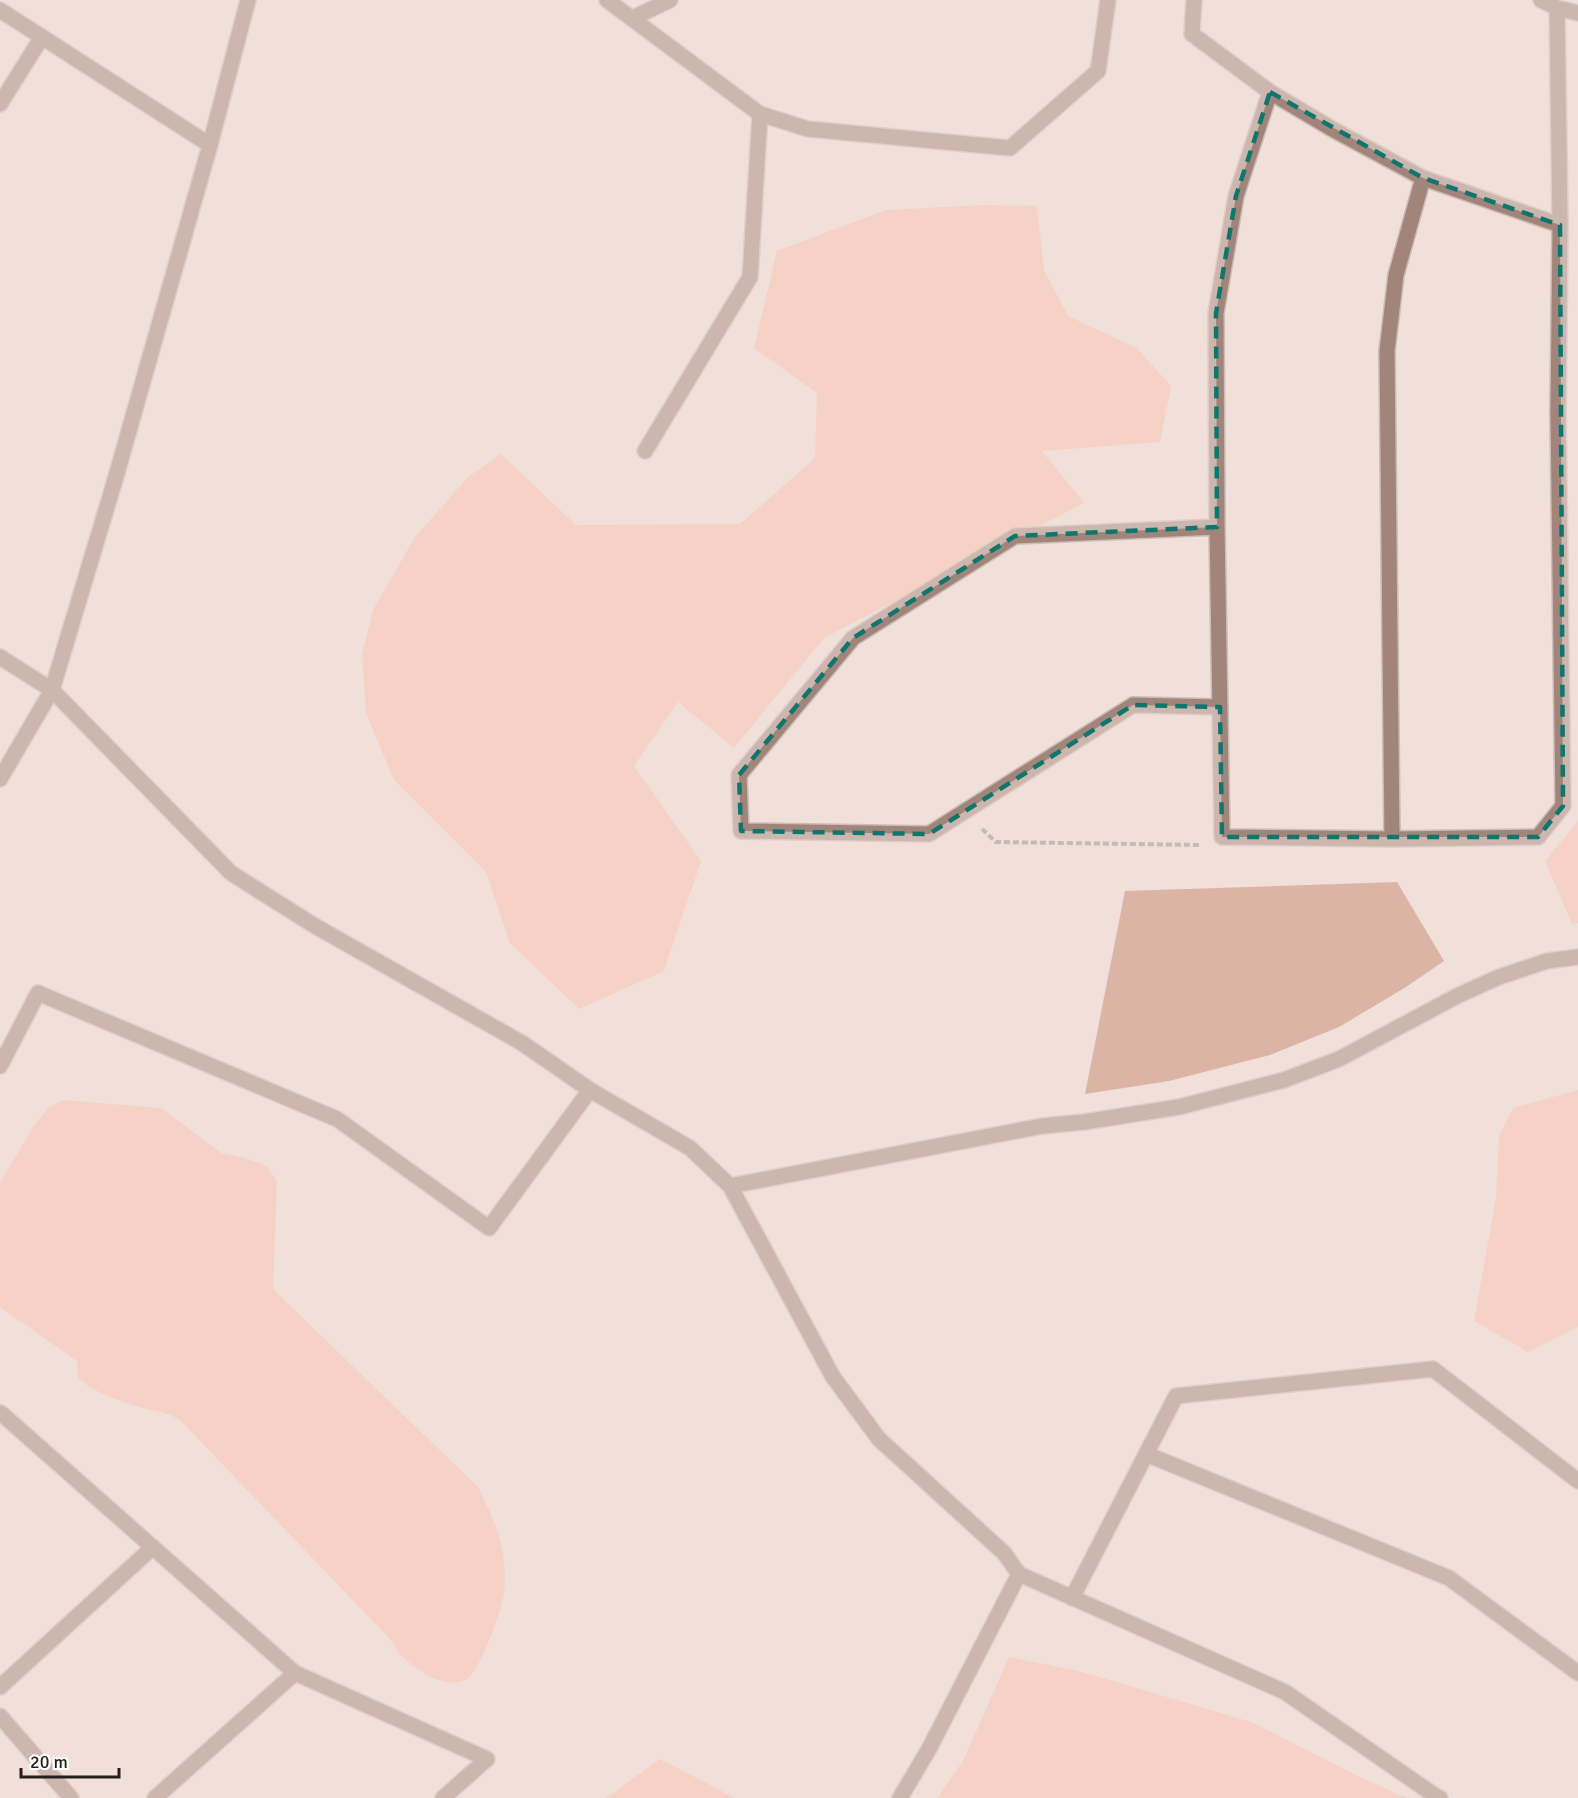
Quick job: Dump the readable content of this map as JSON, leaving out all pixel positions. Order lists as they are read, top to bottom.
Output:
{
  "scale_bar": "20 m"
}
